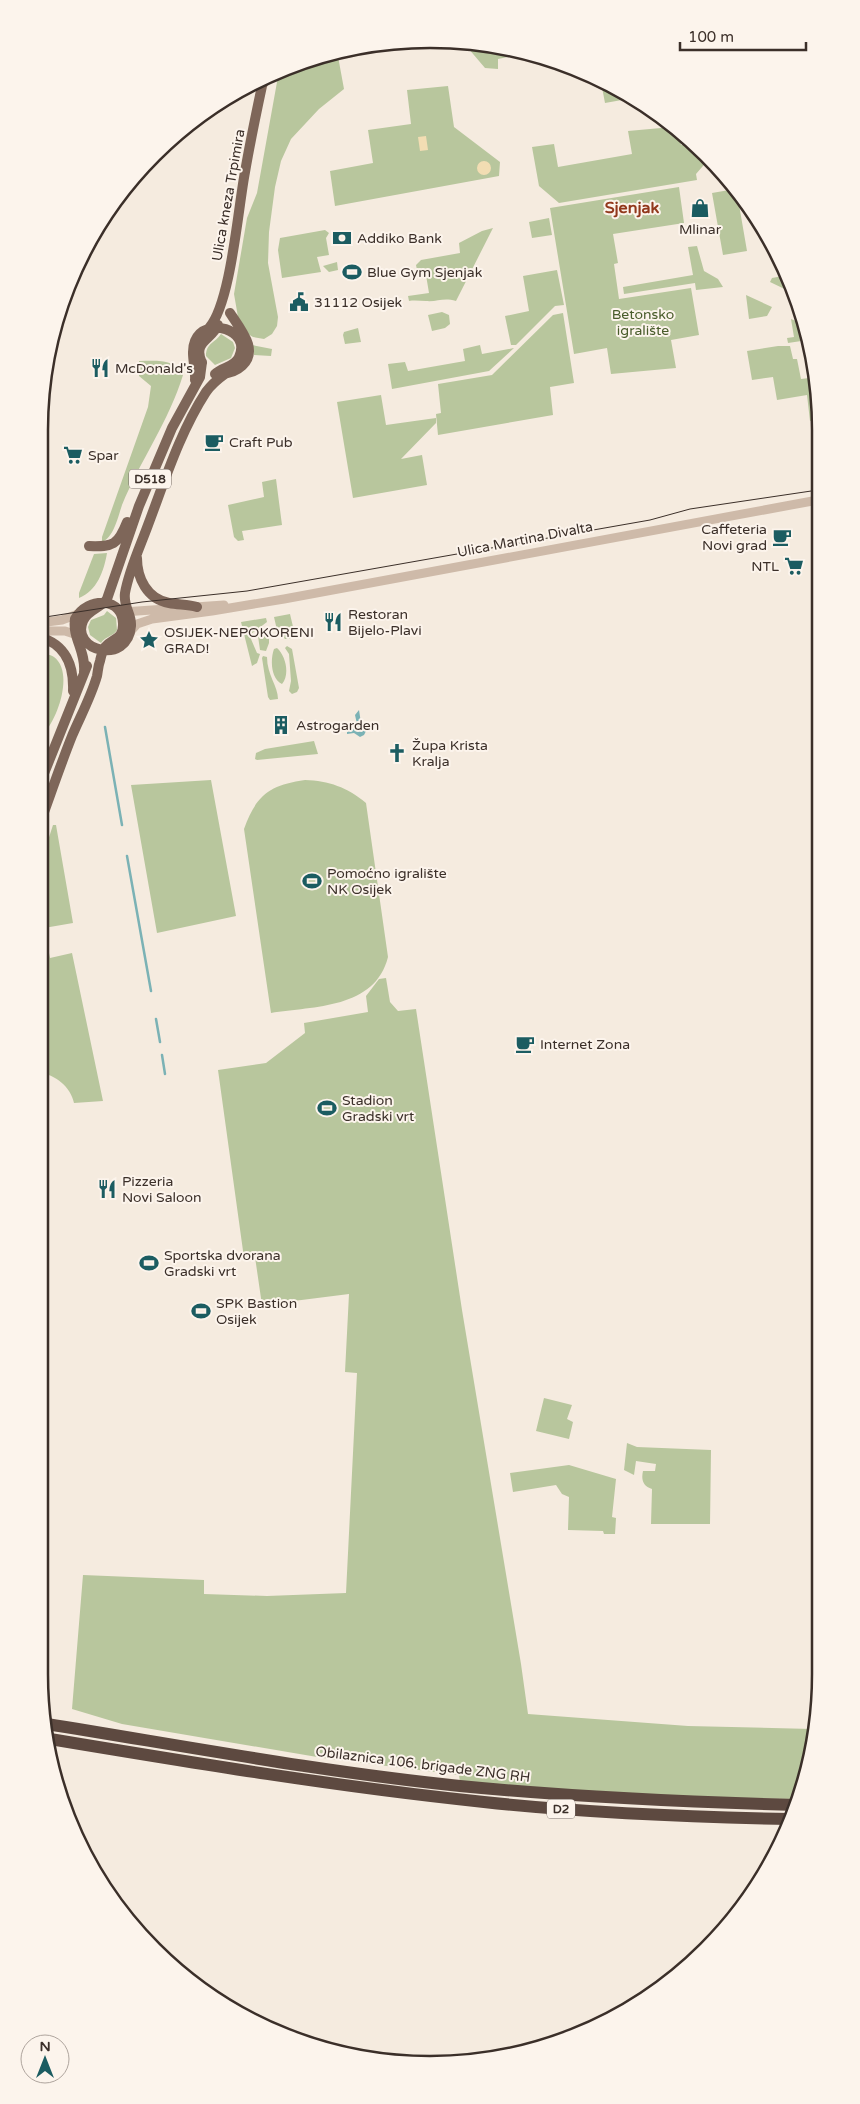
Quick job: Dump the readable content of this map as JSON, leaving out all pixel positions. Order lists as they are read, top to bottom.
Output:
{
  "streets": {
    "highway": ["Obilaznica 106. brigade ZNG RH", "D2"],
    "main road": ["Ulica kneza Trpimira", "D518"],
    "street": ["Ulica Martina Divalta"]
  },
  "crossings": [
    ["Ulica kneza Trpimira", "D518"],
    ["D518", "Ulica Martina Divalta"]
  ],
  "districts": ["Sjenjak"],
  "parks": ["Betonsko igralište"],
  "places": {
    "shop": ["Mlinar"],
    "bank": ["Addiko Bank"],
    "sports": [
      "Blue Gym Sjenjak",
      "Pomoćno igralište NK Osijek",
      "Stadion Gradski vrt",
      "Sportska dvorana Gradski vrt",
      "SPK Bastion Osijek"
    ],
    "public building": ["31112 Osijek"],
    "restaurant": ["McDonald's", "Restoran Bijelo-Plavi", "Pizzeria Novi Saloon"],
    "cafe": ["Craft Pub", "Caffeteria Novi grad", "Internet Zona"],
    "supermarket": ["Spar", "NTL"],
    "place": ["OSIJEK-NEPOKORENI GRAD!"],
    "building": ["Astrogarden"],
    "church": ["Župa Krista Kralja"]
  },
  "scale_bar": "100 m",
  "north": "top"
}
